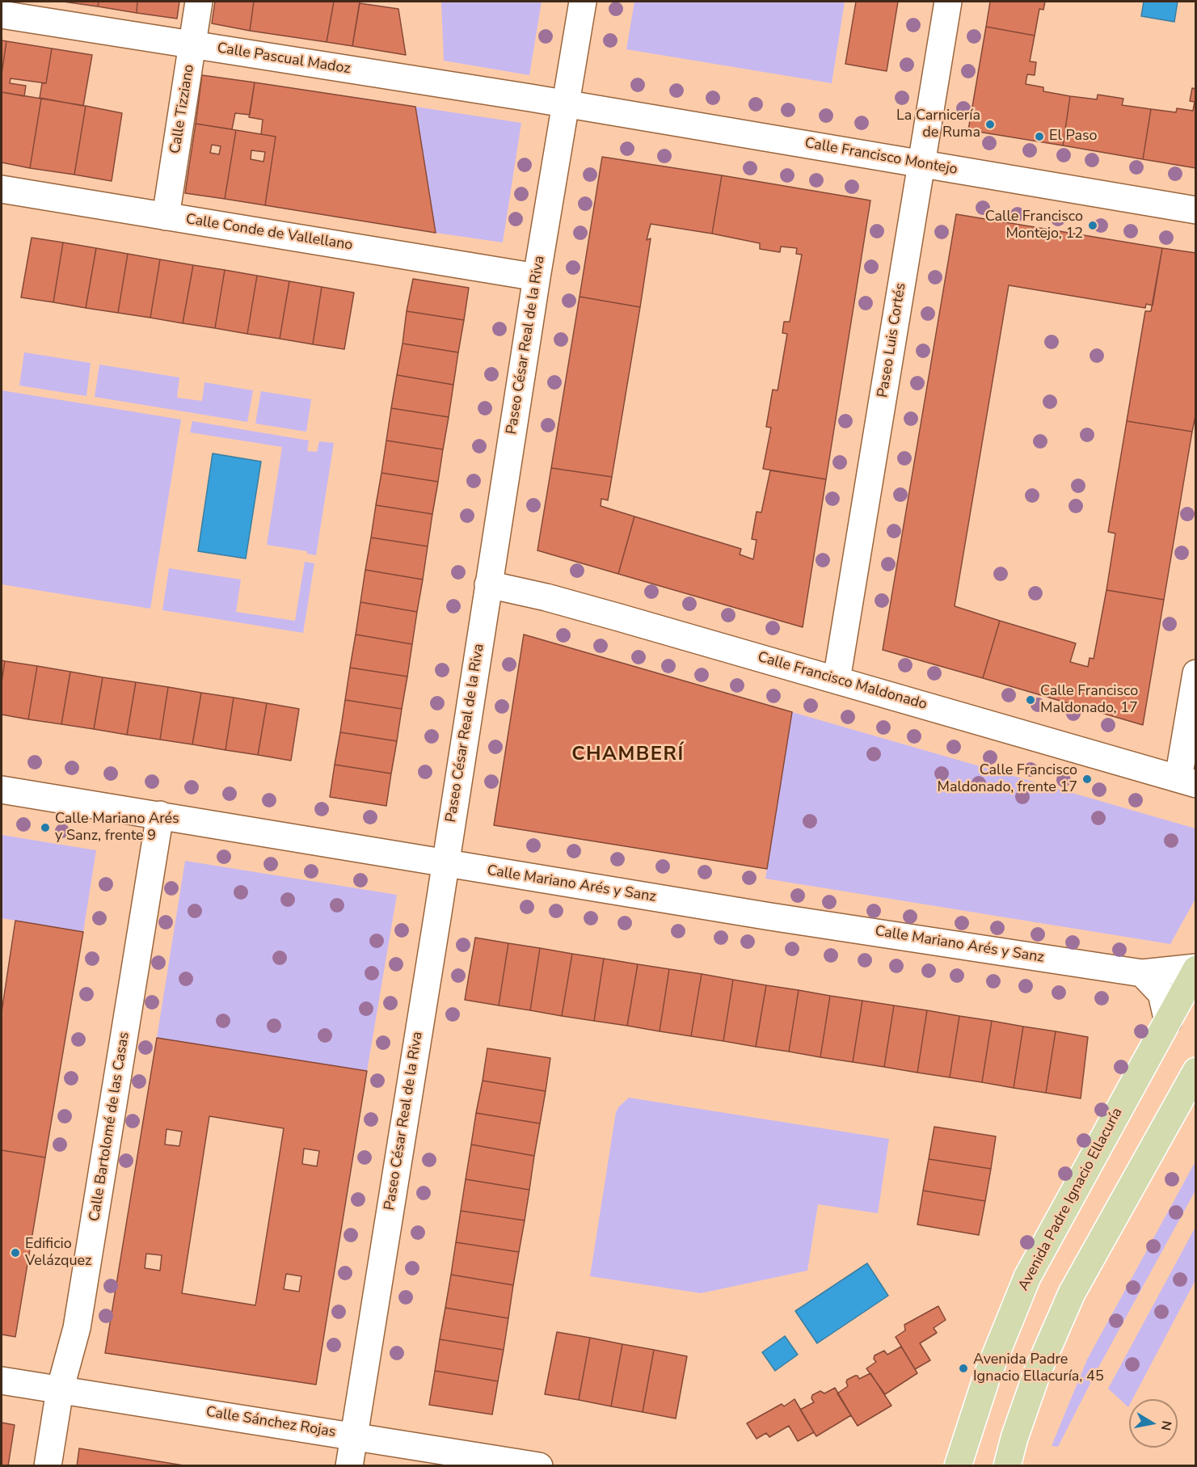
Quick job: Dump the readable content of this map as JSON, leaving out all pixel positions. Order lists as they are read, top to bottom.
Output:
{
  "streets": {
    "main road": ["Avenida Padre Ignacio Ellacuría"],
    "street": [
      "Calle Pascual Madoz",
      "Calle Tizziano",
      "Calle Francisco Montejo",
      "Calle Conde de Vallellano",
      "Paseo Luis Cortés",
      "Paseo César Real de la Riva",
      "Calle Francisco Maldonado",
      "Calle Mariano Arés y Sanz",
      "Calle Bartolomé de las Casas",
      "Calle Sánchez Rojas"
    ]
  },
  "crossings": [
    ["Calle Pascual Madoz", "Calle Tizziano"],
    ["Calle Pascual Madoz", "Calle Francisco Montejo"],
    ["Calle Pascual Madoz", "Paseo César Real de la Riva"],
    ["Calle Tizziano", "Calle Conde de Vallellano"],
    ["Calle Francisco Montejo", "Paseo Luis Cortés"],
    ["Calle Francisco Montejo", "Paseo César Real de la Riva"],
    ["Calle Conde de Vallellano", "Paseo César Real de la Riva"],
    ["Paseo Luis Cortés", "Calle Francisco Maldonado"],
    ["Paseo César Real de la Riva", "Calle Francisco Maldonado"],
    ["Paseo César Real de la Riva", "Calle Mariano Arés y Sanz"],
    ["Paseo César Real de la Riva", "Calle Sánchez Rojas"],
    ["Calle Mariano Arés y Sanz", "Calle Bartolomé de las Casas"],
    ["Calle Mariano Arés y Sanz", "Avenida Padre Ignacio Ellacuría"],
    ["Calle Bartolomé de las Casas", "Calle Sánchez Rojas"]
  ],
  "districts": ["CHAMBERÍ"],
  "places": [
    "La Carnicería de Ruma",
    "El Paso",
    "Calle Francisco Montejo, 12",
    "Calle Francisco Maldonado, 17",
    "Calle Francisco Maldonado, frente 17",
    "Calle Mariano Arés y Sanz, frente 9",
    "Edificio Velázquez",
    "Avenida Padre Ignacio Ellacuría, 45"
  ],
  "north": "right"
}
